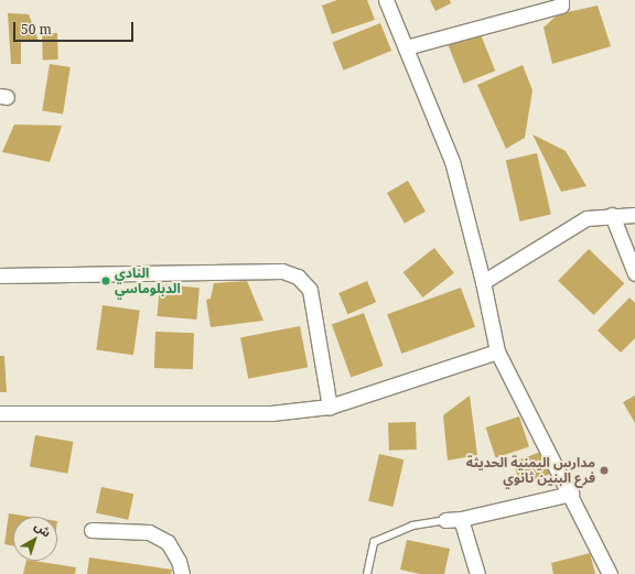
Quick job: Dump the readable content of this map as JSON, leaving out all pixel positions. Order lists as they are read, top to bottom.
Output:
{
  "places": ["النادي الدبلوماسي", "مدارس اليمنية الحديثة فرع البنين ثانوي"],
  "scale_bar": "50 m",
  "north": "top right"
}
